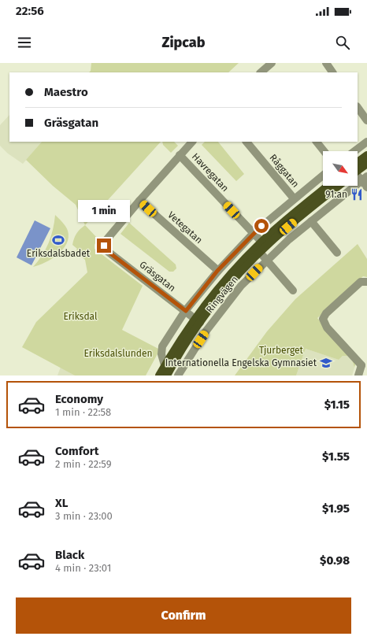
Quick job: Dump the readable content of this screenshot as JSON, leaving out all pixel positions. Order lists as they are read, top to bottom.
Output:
{
  "streets": {
    "main road": ["Ringvägen"],
    "street": [
      "Råggatan",
      "Havregatan",
      "Vetegatan",
      "Gräsgatan"
    ]
  },
  "crossings": [
    ["Råggatan", "Ringvägen"],
    ["Havregatan", "Ringvägen"],
    ["Vetegatan", "Gräsgatan"],
    ["Vetegatan", "Ringvägen"],
    ["Gräsgatan", "Ringvägen"]
  ],
  "parks": ["Eriksdal", "Tjurberget", "Eriksdalslunden"],
  "places": {
    "restaurant": ["91:an"],
    "sports": ["Eriksdalsbadet"],
    "school or university": ["Internationella Engelska Gymnasiet"]
  },
  "north": "bottom right",
  "page": {
    "status": "22:56",
    "header": "Zipcab",
    "banner": ["Maestro", "Gräsgatan"],
    "bubble": "1 min",
    "list": [
      {
        "name": "Economy",
        "note": "1 min · 22:58",
        "value": "$1.15"
      },
      {
        "name": "Comfort",
        "note": "2 min · 22:59",
        "value": "$1.55"
      },
      {
        "name": "XL",
        "note": "3 min · 23:00",
        "value": "$1.95"
      },
      {
        "name": "Black",
        "note": "4 min · 23:01",
        "value": "$0.98"
      }
    ],
    "buttons": "Confirm"
  }
}
